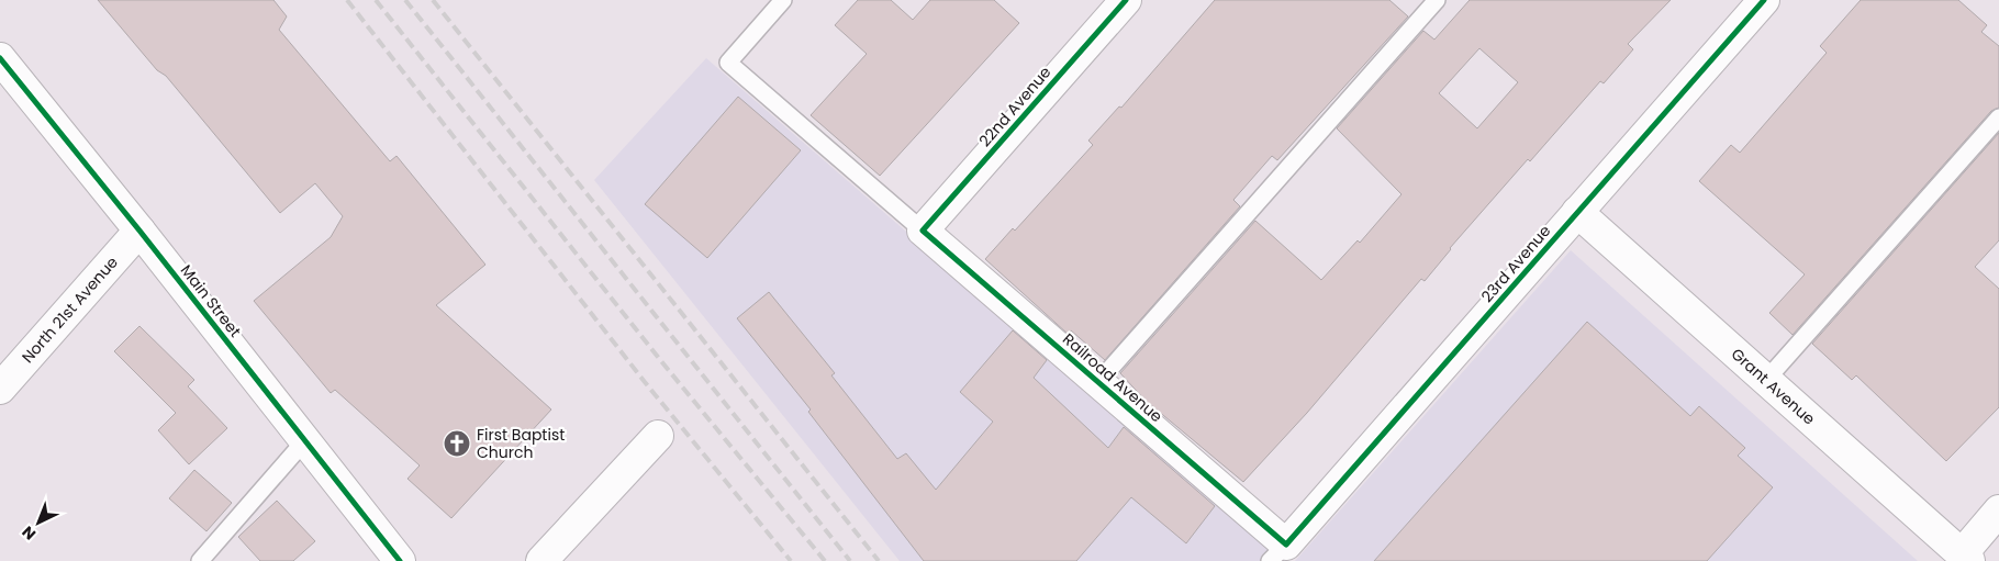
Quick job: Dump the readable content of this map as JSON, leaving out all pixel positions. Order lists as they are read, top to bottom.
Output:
{
  "streets": {
    "street": [
      "22nd Avenue",
      "23rd Avenue",
      "Main Street",
      "North 21st Avenue",
      "Railroad Avenue",
      "Grant Avenue"
    ]
  },
  "crossings": [
    ["22nd Avenue", "Railroad Avenue"],
    ["23rd Avenue", "Railroad Avenue"],
    ["23rd Avenue", "Grant Avenue"],
    ["Main Street", "North 21st Avenue"]
  ],
  "places": {
    "church": ["First Baptist Church"]
  },
  "north": "bottom left"
}
